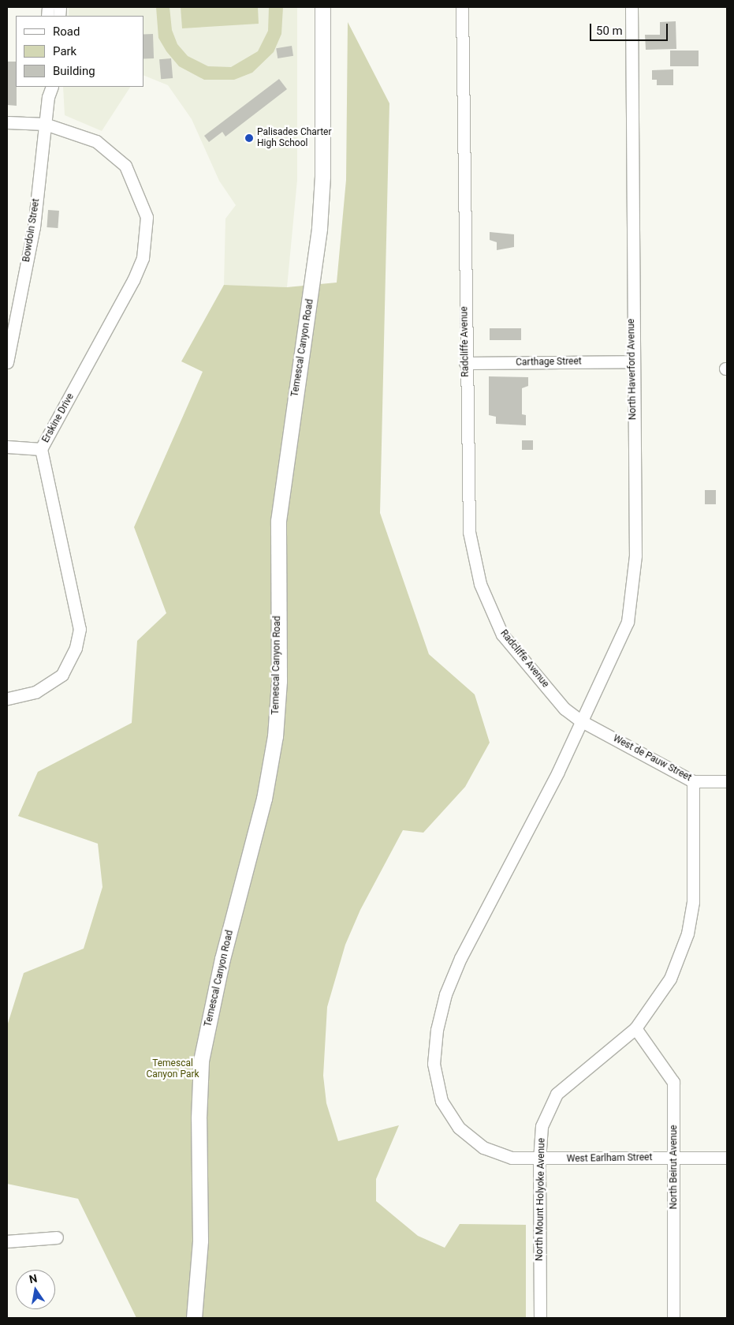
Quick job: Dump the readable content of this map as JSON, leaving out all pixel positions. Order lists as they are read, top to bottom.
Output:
{
  "streets": {
    "main road": ["Temescal Canyon Road"],
    "street": [
      "Bowdoin Street",
      "Radcliffe Avenue",
      "Carthage Street",
      "North Haverford Avenue",
      "Erskine Drive",
      "West de Pauw Street",
      "West Earlham Street",
      "North Beirut Avenue",
      "North Mount Holyoke Avenue"
    ]
  },
  "crossings": [
    ["Bowdoin Street", "Erskine Drive"],
    ["Radcliffe Avenue", "Carthage Street"],
    ["Radcliffe Avenue", "North Haverford Avenue"],
    ["Radcliffe Avenue", "West de Pauw Street"],
    ["Carthage Street", "North Haverford Avenue"],
    ["North Haverford Avenue", "West de Pauw Street"],
    ["West de Pauw Street", "North Mount Holyoke Avenue"],
    ["West Earlham Street", "North Beirut Avenue"],
    ["West Earlham Street", "North Mount Holyoke Avenue"],
    ["North Beirut Avenue", "North Mount Holyoke Avenue"]
  ],
  "parks": ["Temescal Canyon Park"],
  "places": ["Palisades Charter High School"],
  "legend": ["Road", "Park", "Building"],
  "scale_bar": "50 m",
  "north": "top"
}
